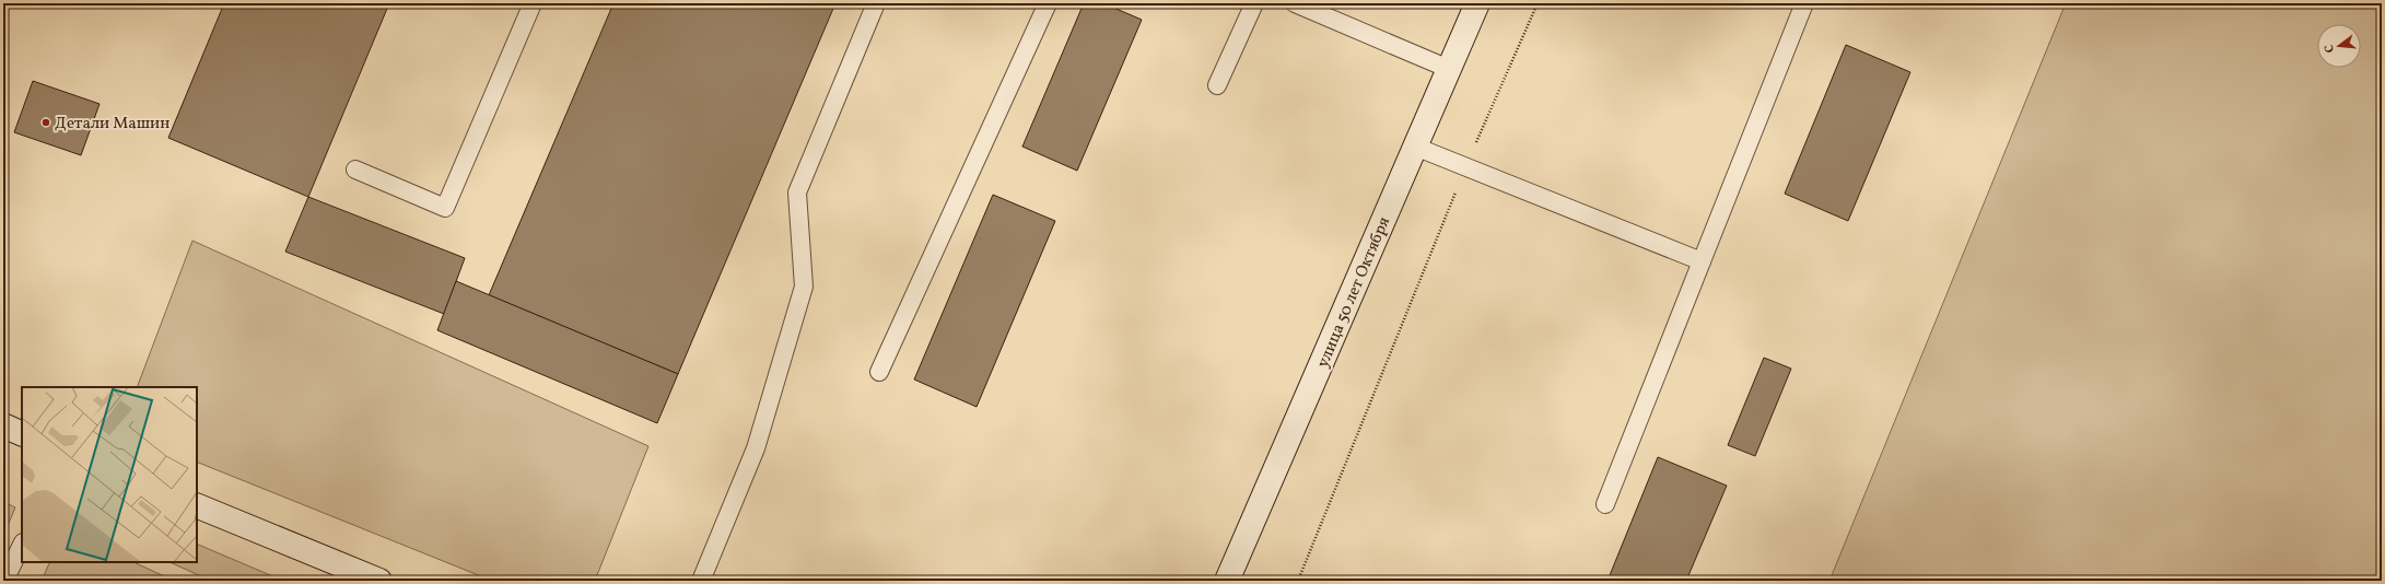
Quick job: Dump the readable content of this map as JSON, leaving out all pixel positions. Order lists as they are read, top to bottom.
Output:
{
  "streets": {
    "main road": ["улица 50 лет Октября"]
  },
  "places": ["Детали Машин"],
  "north": "left"
}
